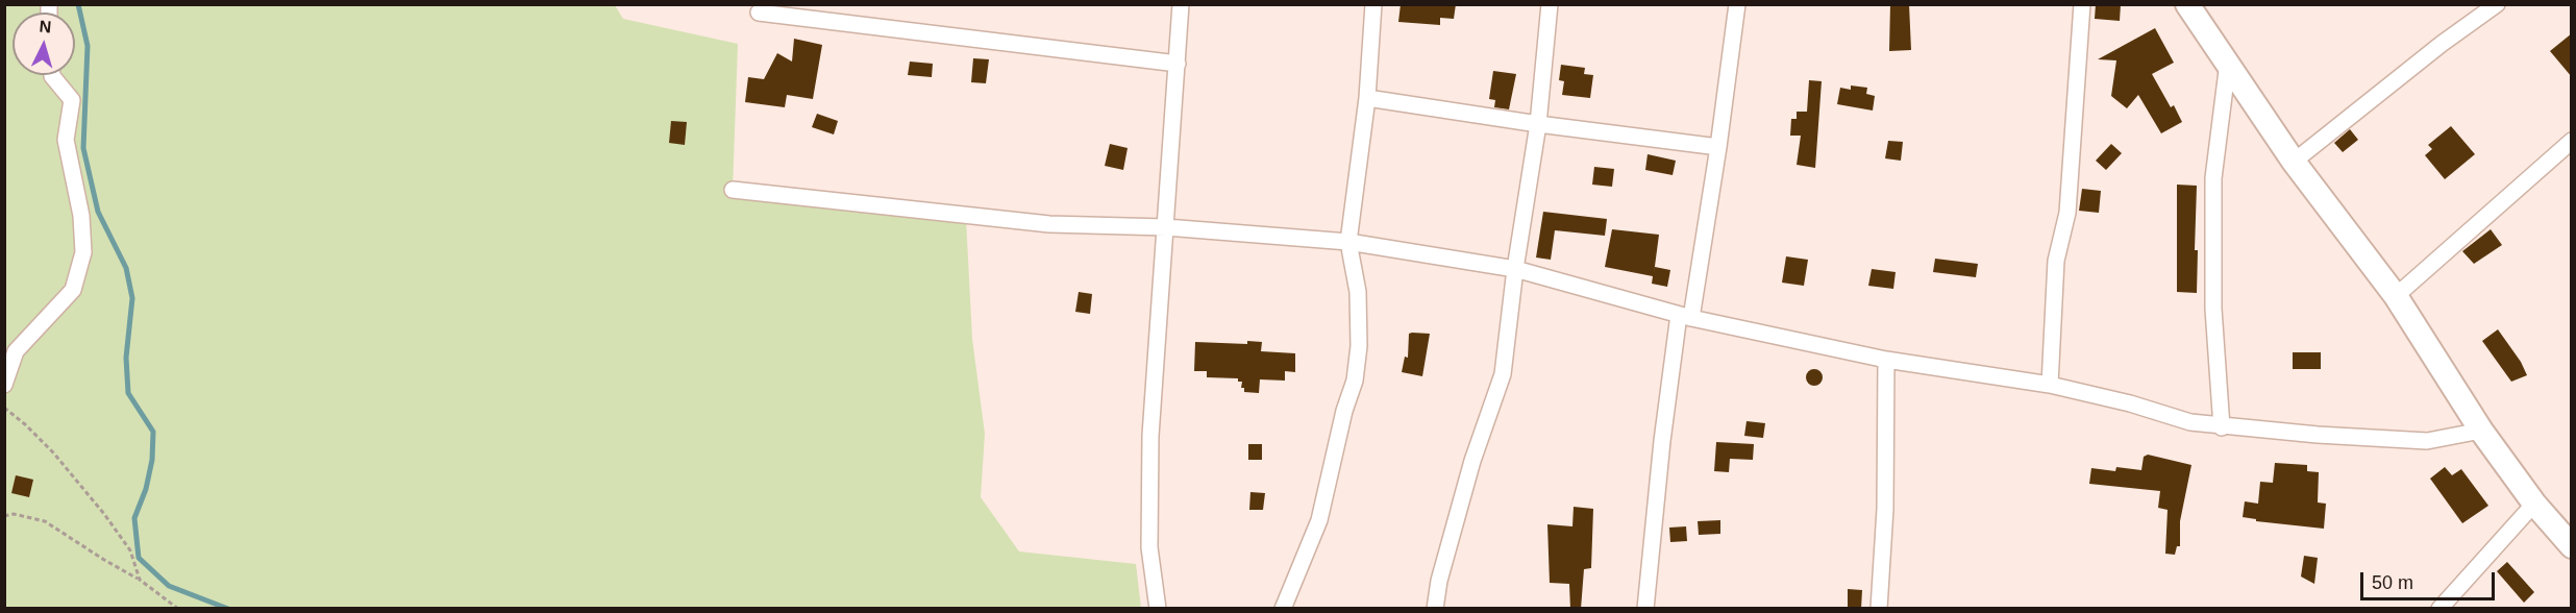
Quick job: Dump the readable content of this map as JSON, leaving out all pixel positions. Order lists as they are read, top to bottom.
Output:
{
  "scale_bar": "50 m",
  "north": "top"
}
